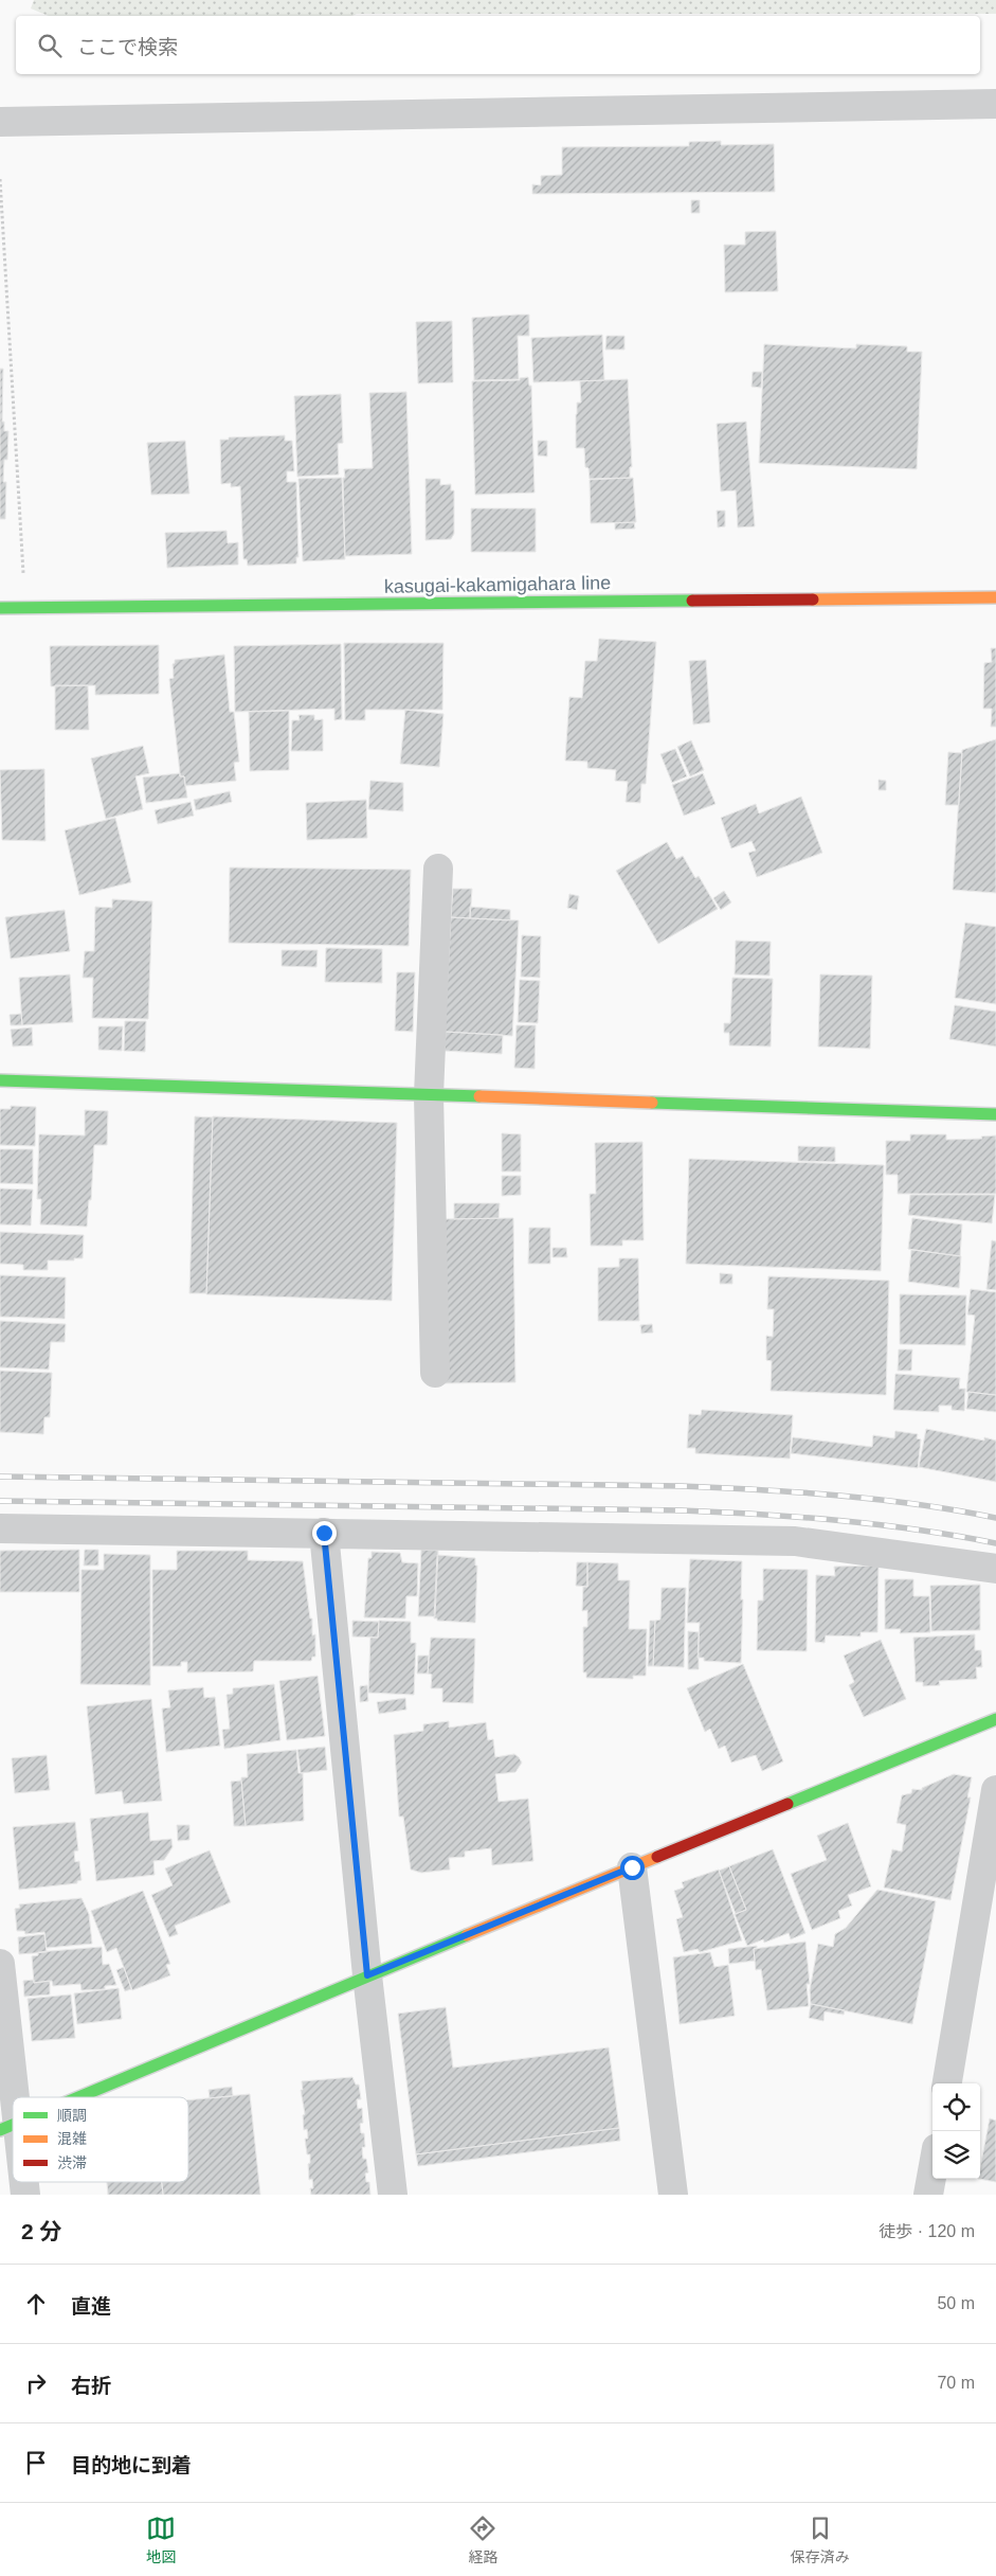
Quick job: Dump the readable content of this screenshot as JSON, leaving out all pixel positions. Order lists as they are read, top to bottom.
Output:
{
  "streets": {
    "street": ["kasugai-kakamigahara line"]
  },
  "legend": ["順調", "混雑", "渋滞"],
  "page": {
    "search": "ここで検索",
    "heading": ["2 分", "徒歩 · 120 m"],
    "list": [
      ["直進", "50 m"],
      ["右折", "70 m"],
      "目的地に到着"
    ],
    "nav": ["地図", "経路", "保存済み"]
  }
}
